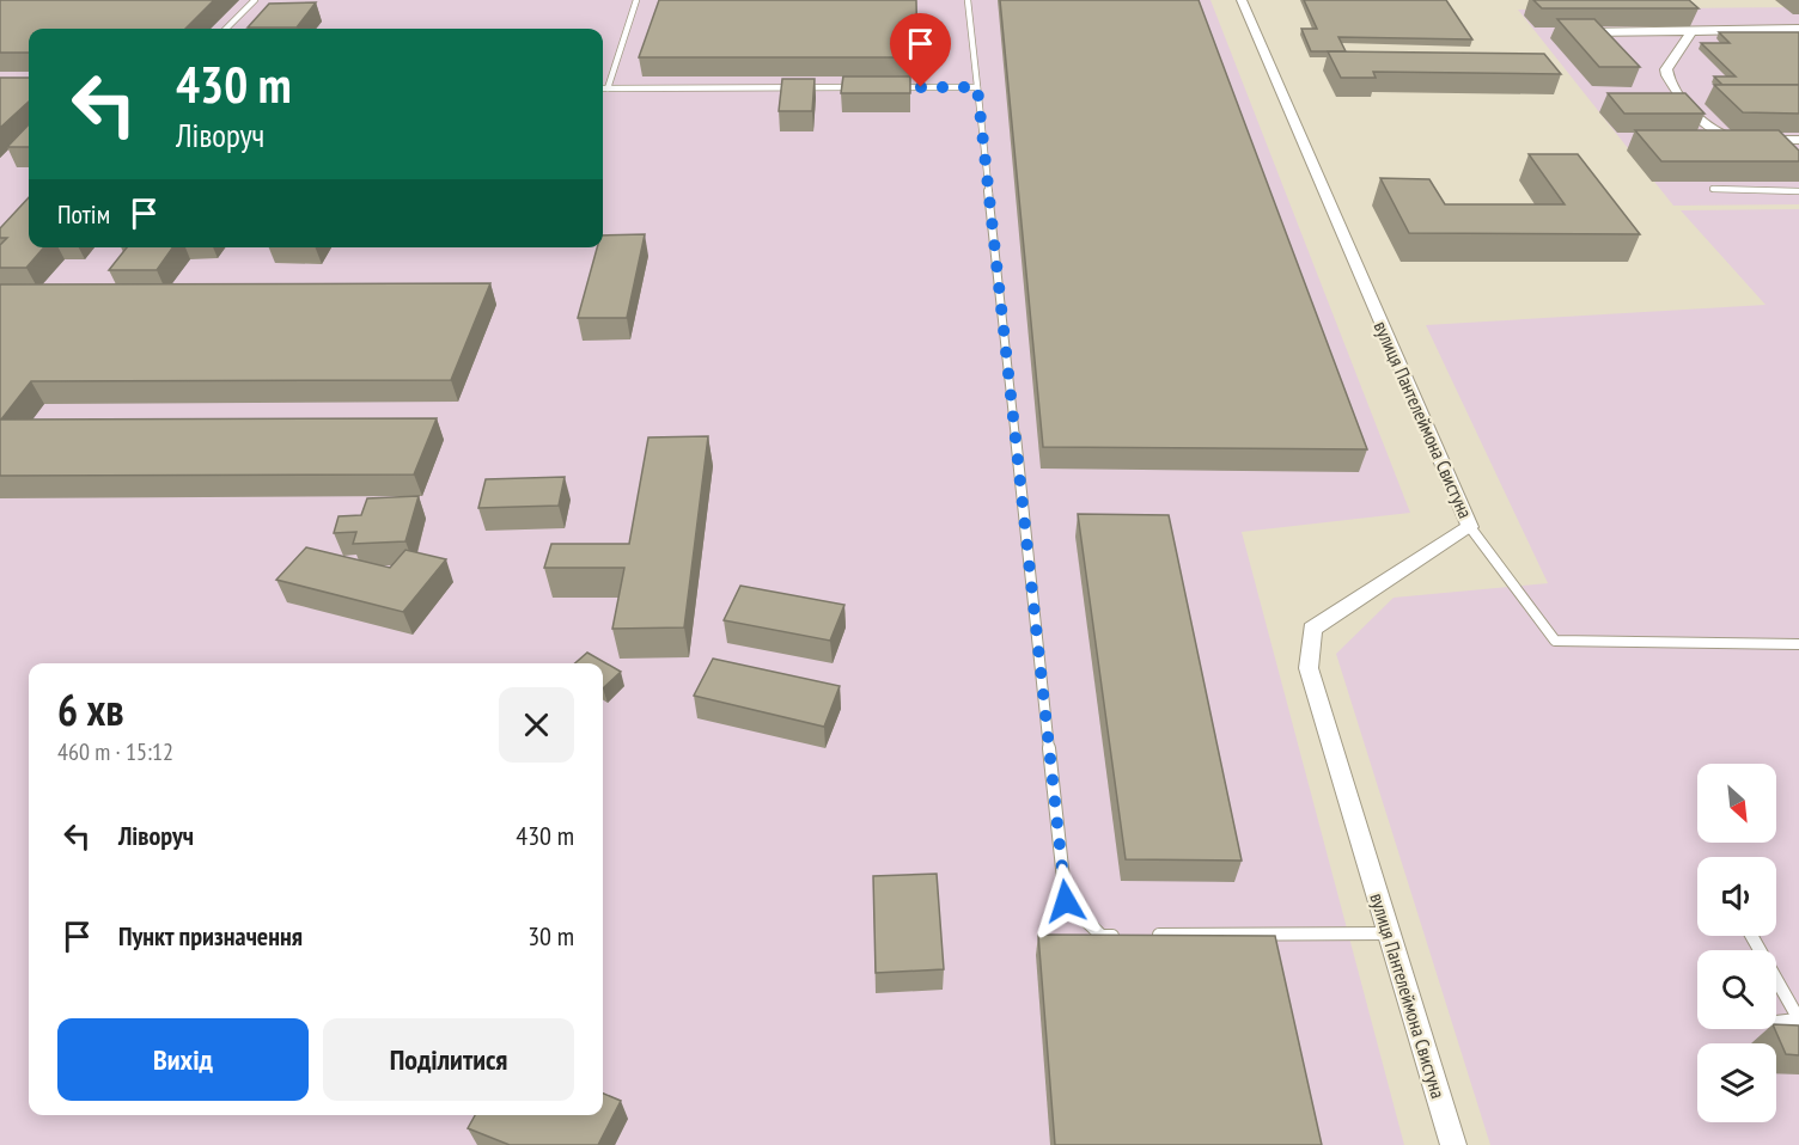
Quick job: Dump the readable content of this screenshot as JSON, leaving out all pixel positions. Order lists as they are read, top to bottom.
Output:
{
  "streets": {
    "street": ["вулиця Пантелеймона Свистуна"]
  },
  "north": "bottom right",
  "page": {
    "turn": ["430 m", "Ліворуч"],
    "then": "Потім",
    "heading": ["6 хв", "460 m · 15:12"],
    "list": [
      {
        "name": "Ліворуч",
        "value": "430 m"
      },
      {
        "name": "Пункт призначення",
        "value": "30 m"
      }
    ],
    "buttons": ["Вихід", "Поділитися"]
  }
}
